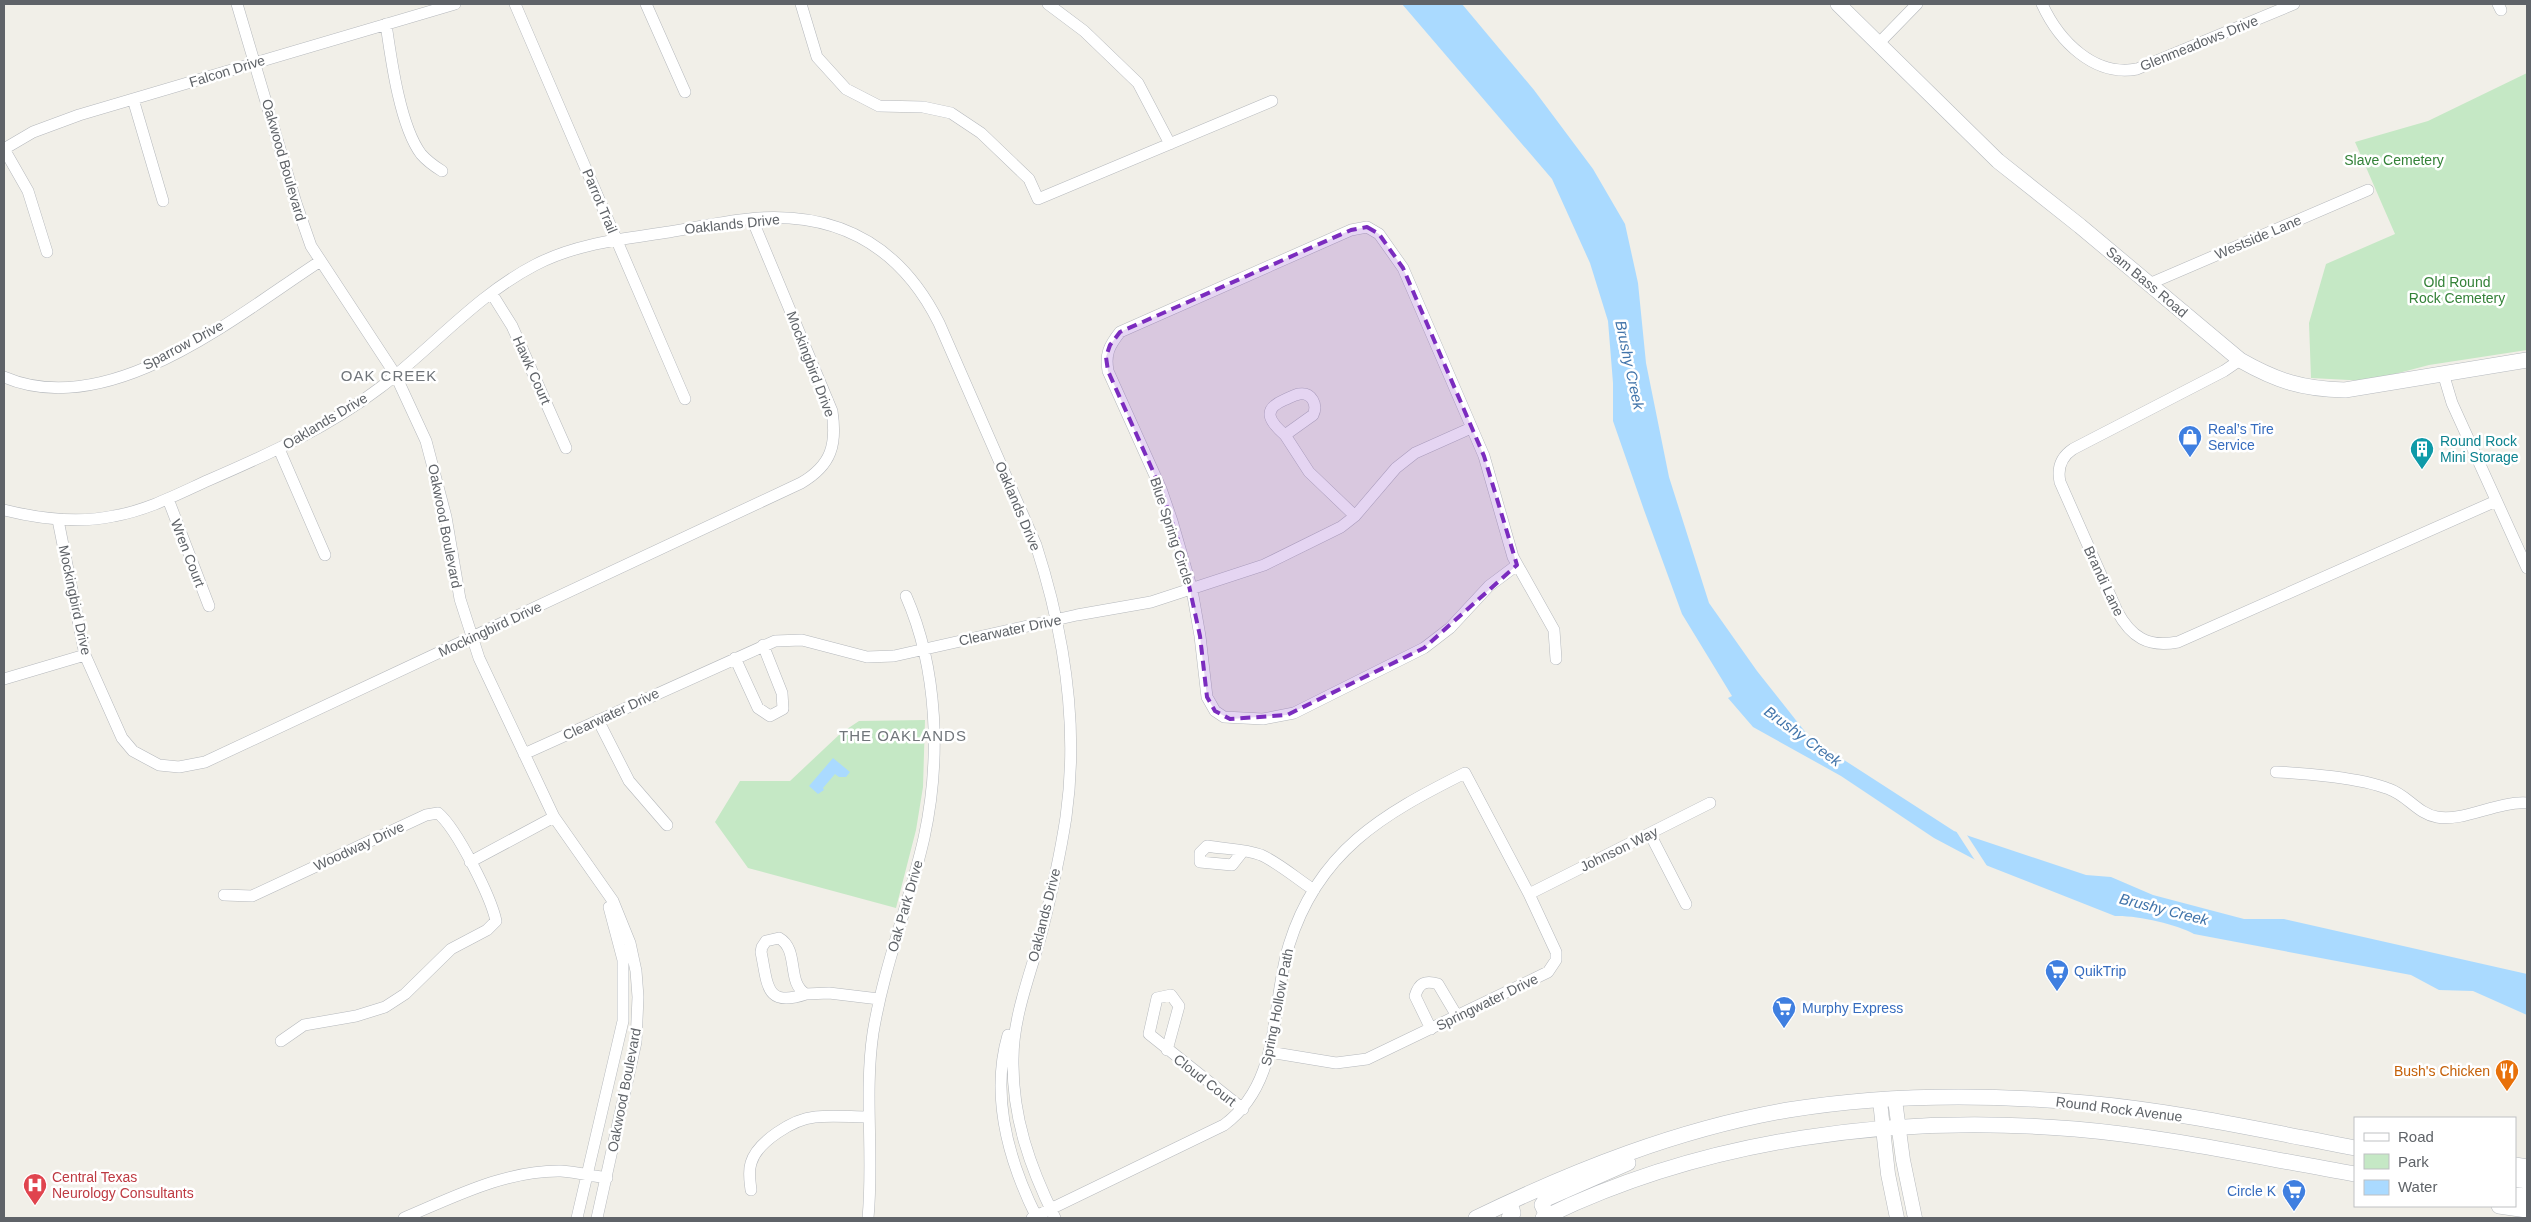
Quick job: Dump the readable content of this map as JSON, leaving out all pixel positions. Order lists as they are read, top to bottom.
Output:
{
  "streets": {
    "main road": ["Sam Bass Road", "Round Rock Avenue"],
    "street": [
      "Glenmeadows Drive",
      "Falcon Drive",
      "Oakwood Boulevard",
      "Parrot Trail",
      "Oaklands Drive",
      "Westside Lane",
      "Sparrow Drive",
      "Mockingbird Drive",
      "Hawk Court",
      "Blue Spring Circle",
      "Wren Court",
      "Brandi Lane",
      "Clearwater Drive",
      "Woodway Drive",
      "Johnson Way",
      "Oak Park Drive",
      "Springwater Drive",
      "Spring Hollow Path",
      "Cloud Court"
    ]
  },
  "crossings": [
    ["Falcon Drive", "Oakwood Boulevard"],
    ["Oakwood Boulevard", "Oaklands Drive"],
    ["Oakwood Boulevard", "Sparrow Drive"],
    ["Oakwood Boulevard", "Mockingbird Drive"],
    ["Oakwood Boulevard", "Clearwater Drive"],
    ["Parrot Trail", "Oaklands Drive"],
    ["Oaklands Drive", "Mockingbird Drive"],
    ["Oaklands Drive", "Hawk Court"],
    ["Oaklands Drive", "Wren Court"],
    ["Oaklands Drive", "Clearwater Drive"],
    ["Oaklands Drive", "Spring Hollow Path"],
    ["Westside Lane", "Sam Bass Road"],
    ["Sam Bass Road", "Brandi Lane"],
    ["Blue Spring Circle", "Clearwater Drive"],
    ["Clearwater Drive", "Oak Park Drive"],
    ["Johnson Way", "Springwater Drive"],
    ["Springwater Drive", "Spring Hollow Path"],
    ["Spring Hollow Path", "Cloud Court"]
  ],
  "districts": ["OAK CREEK", "THE OAKLANDS"],
  "water": ["Brushy Creek"],
  "parks": ["Slave Cemetery", "Old Round Rock Cemetery"],
  "places": {
    "shop": ["Real’s Tire Service"],
    "building": ["Round Rock Mini Storage"],
    "supermarket": ["QuikTrip", "Murphy Express", "Circle K"],
    "restaurant": ["Bush's Chicken"],
    "hospital": ["Central Texas Neurology Consultants"]
  },
  "legend": ["Road", "Park", "Water"]
}
